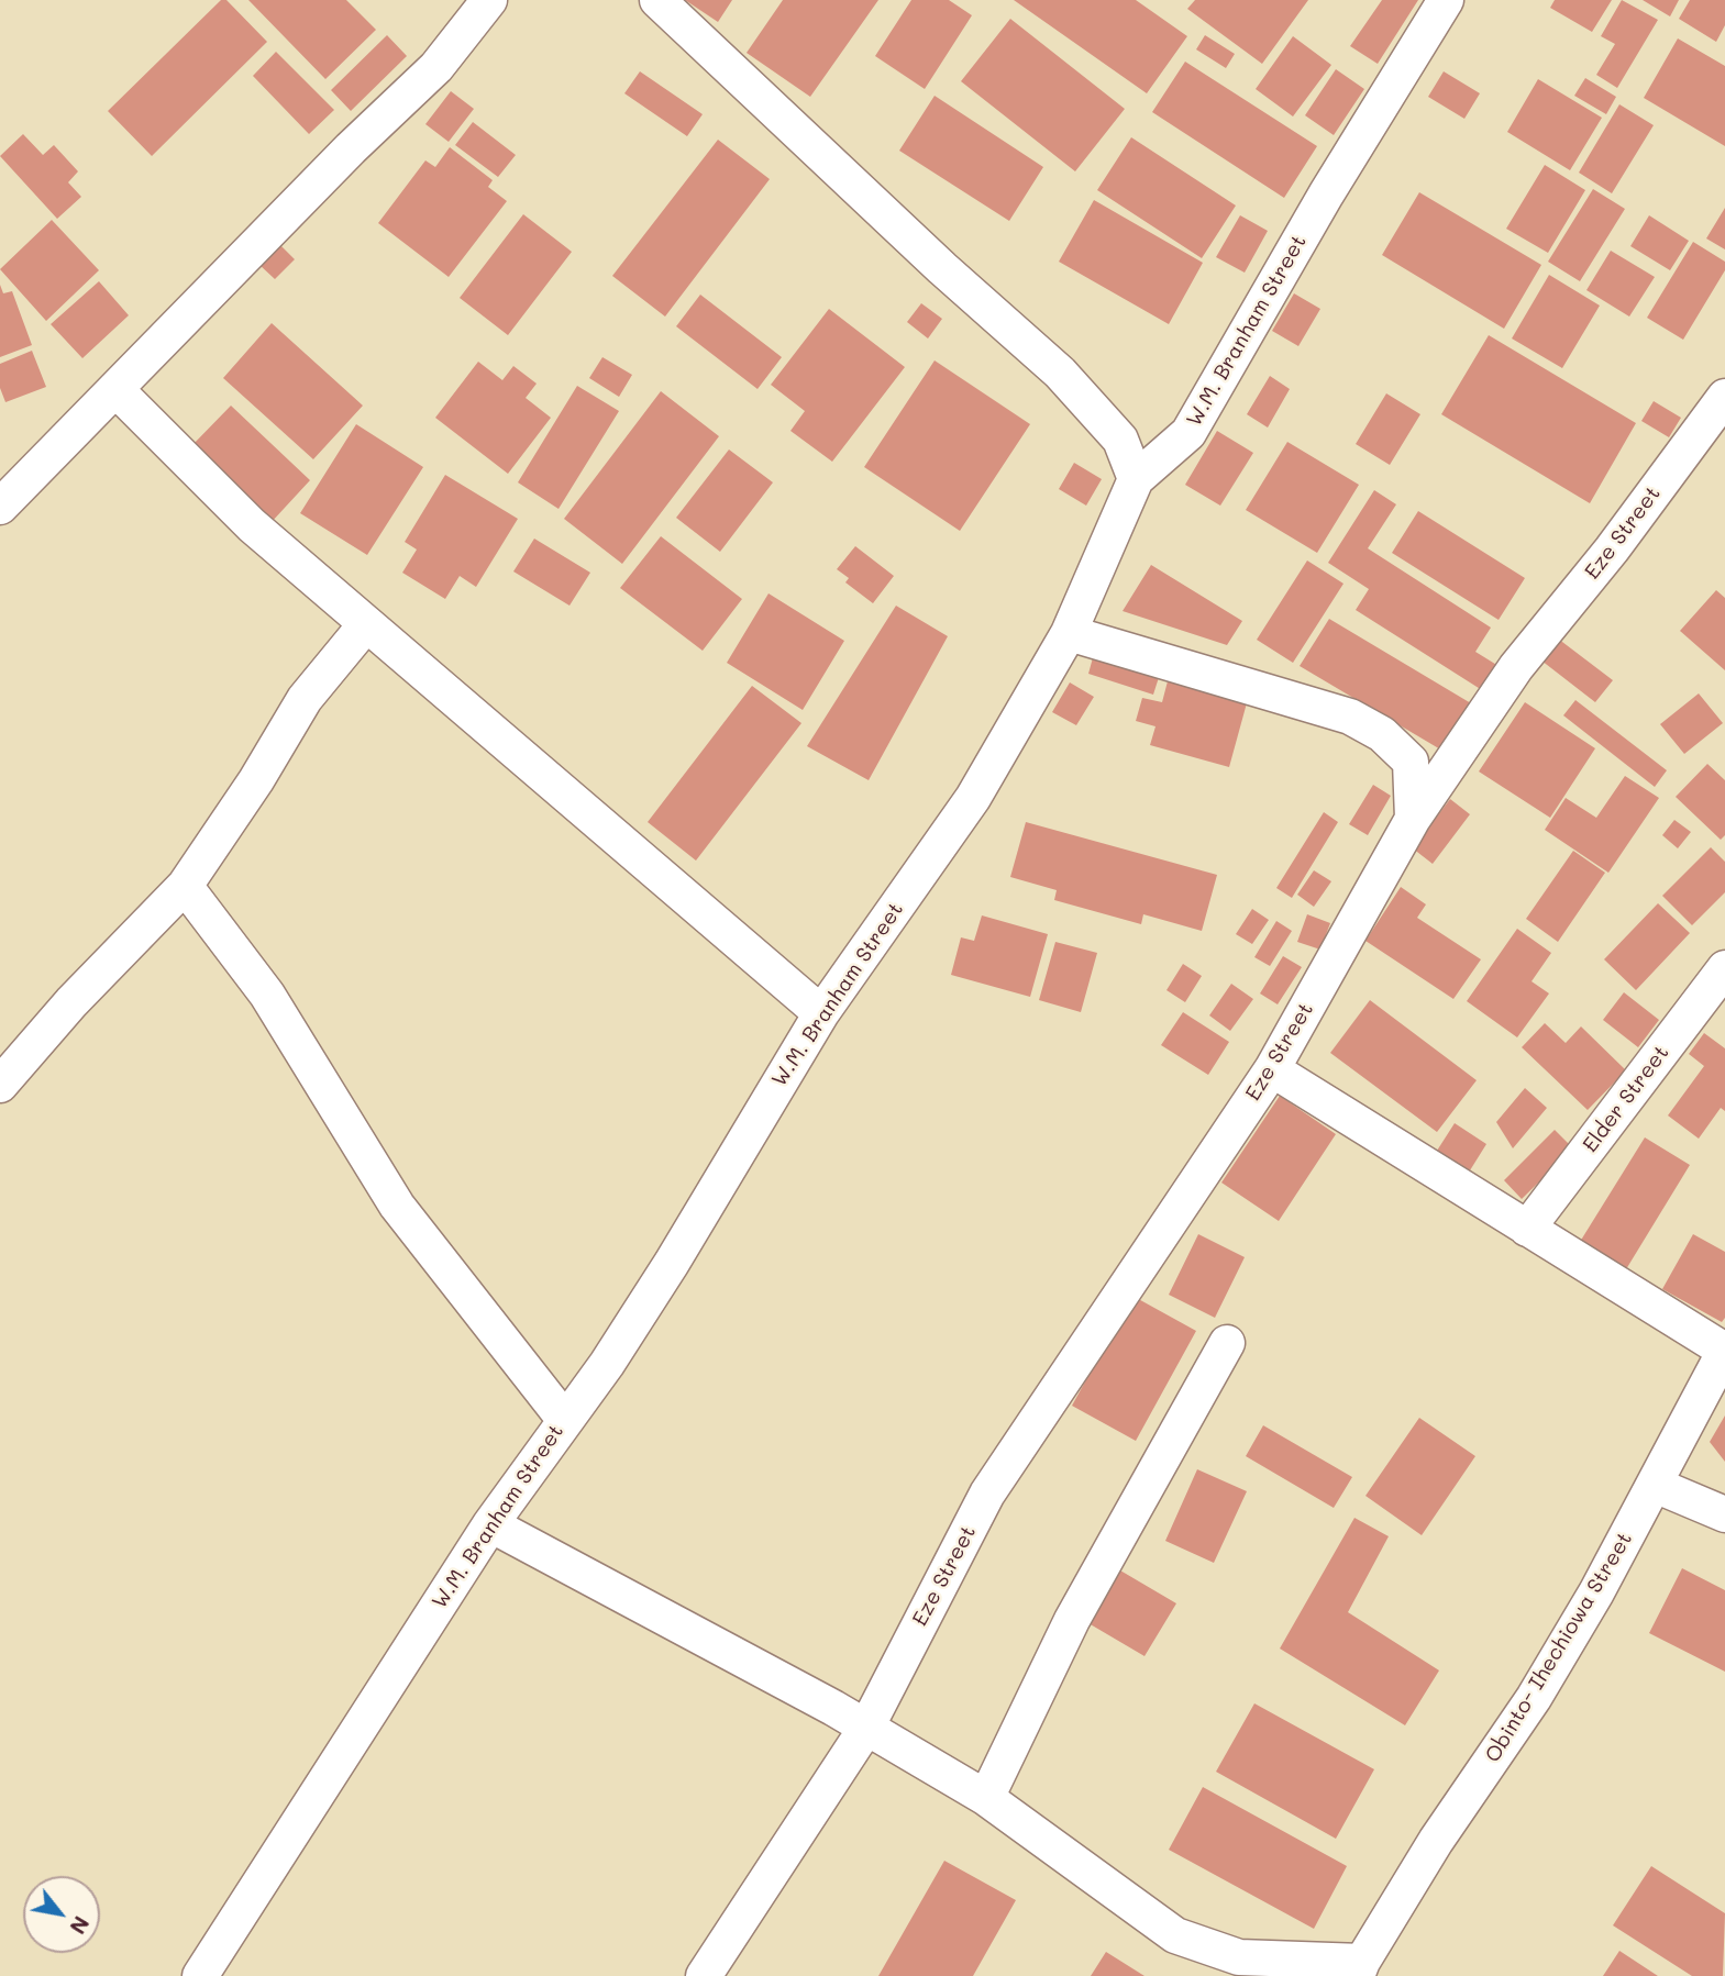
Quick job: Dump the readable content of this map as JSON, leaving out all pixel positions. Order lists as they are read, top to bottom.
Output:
{
  "streets": {
    "street": [
      "W.M. Branham Street",
      "Eze Street",
      "Elder Street",
      "Obinto- Ihechiowa Street"
    ]
  },
  "north": "bottom right"
}
